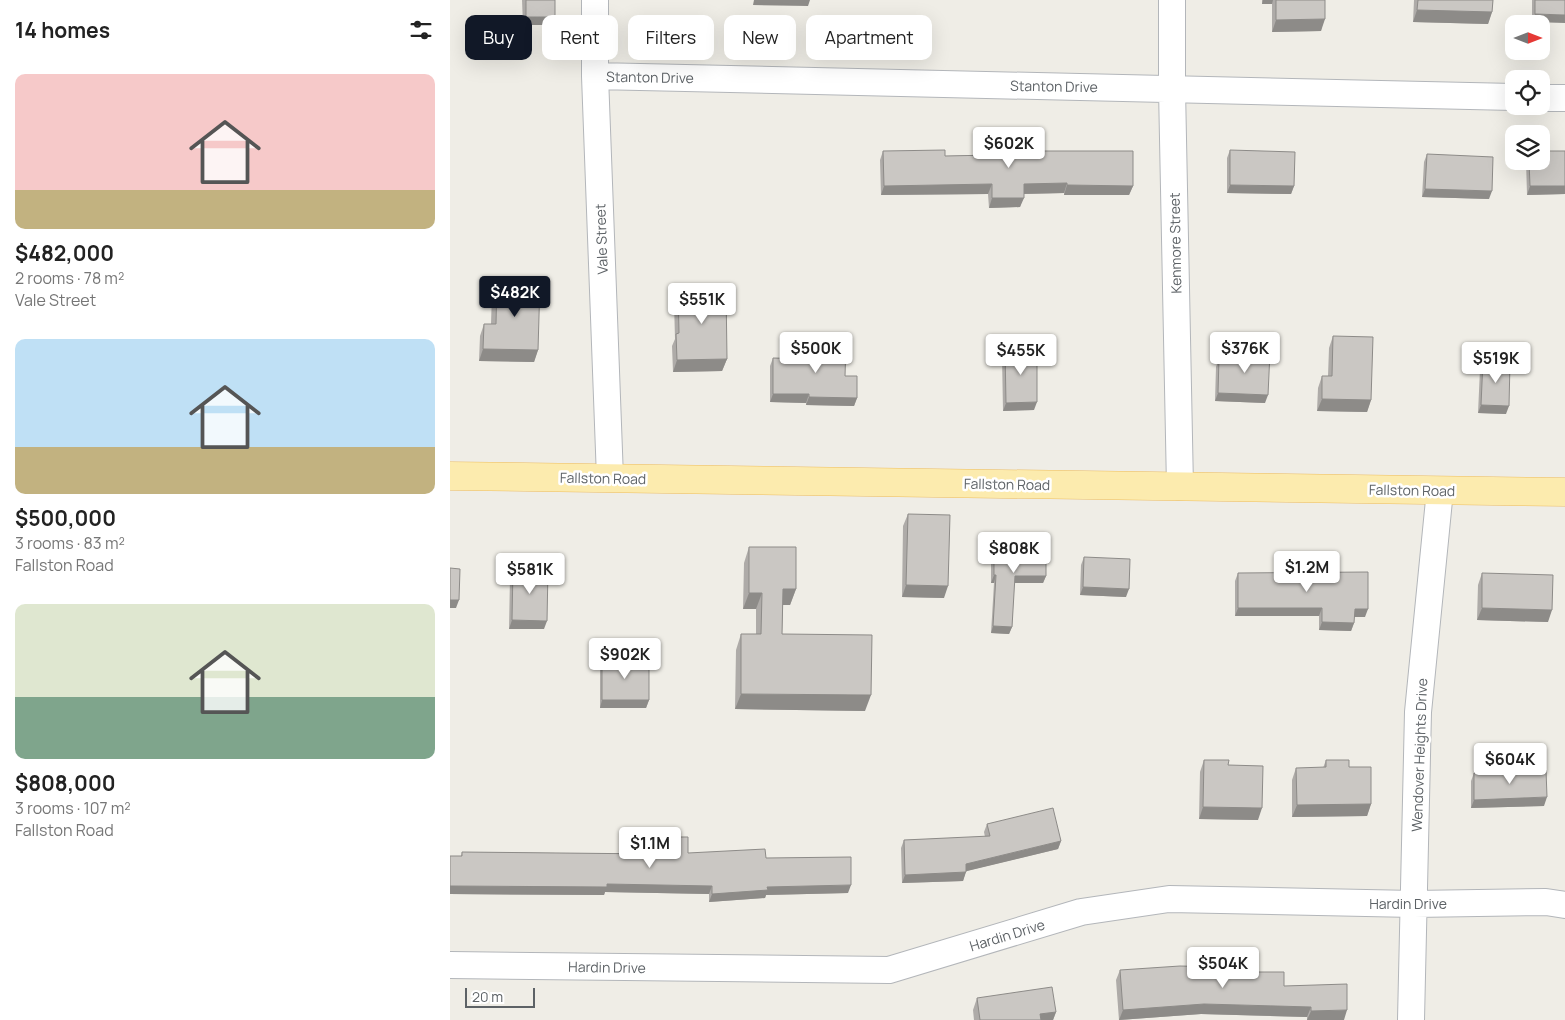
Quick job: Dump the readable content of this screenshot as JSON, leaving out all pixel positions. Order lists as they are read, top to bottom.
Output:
{
  "streets": {
    "main road": ["Fallston Road"],
    "street": [
      "Stanton Drive",
      "Vale Street",
      "Kenmore Street",
      "Wendover Heights Drive",
      "Hardin Drive"
    ]
  },
  "crossings": [
    ["Stanton Drive", "Vale Street"],
    ["Stanton Drive", "Kenmore Street"],
    ["Vale Street", "Fallston Road"],
    ["Kenmore Street", "Fallston Road"],
    ["Fallston Road", "Wendover Heights Drive"],
    ["Wendover Heights Drive", "Hardin Drive"]
  ],
  "scale_bar": "20 m",
  "north": "right",
  "page": {
    "heading": "14 homes",
    "chip": [
      "Buy",
      "Rent",
      "Filters",
      "New",
      "Apartment"
    ],
    "list": [
      {
        "name": "$482,000",
        "note": "2 rooms · 78 m² · Vale Street"
      },
      {
        "name": "$500,000",
        "note": "3 rooms · 83 m² · Fallston Road"
      },
      {
        "name": "$808,000",
        "note": "3 rooms · 107 m² · Fallston Road"
      }
    ],
    "price": [
      "$602K",
      "$482K",
      "$551K",
      "$500K",
      "$376K",
      "$455K",
      "$519K",
      "$808K",
      "$1.2M",
      "$581K",
      "$902K",
      "$604K",
      "$1.1M",
      "$504K"
    ],
    "scale": "20 m"
  }
}
